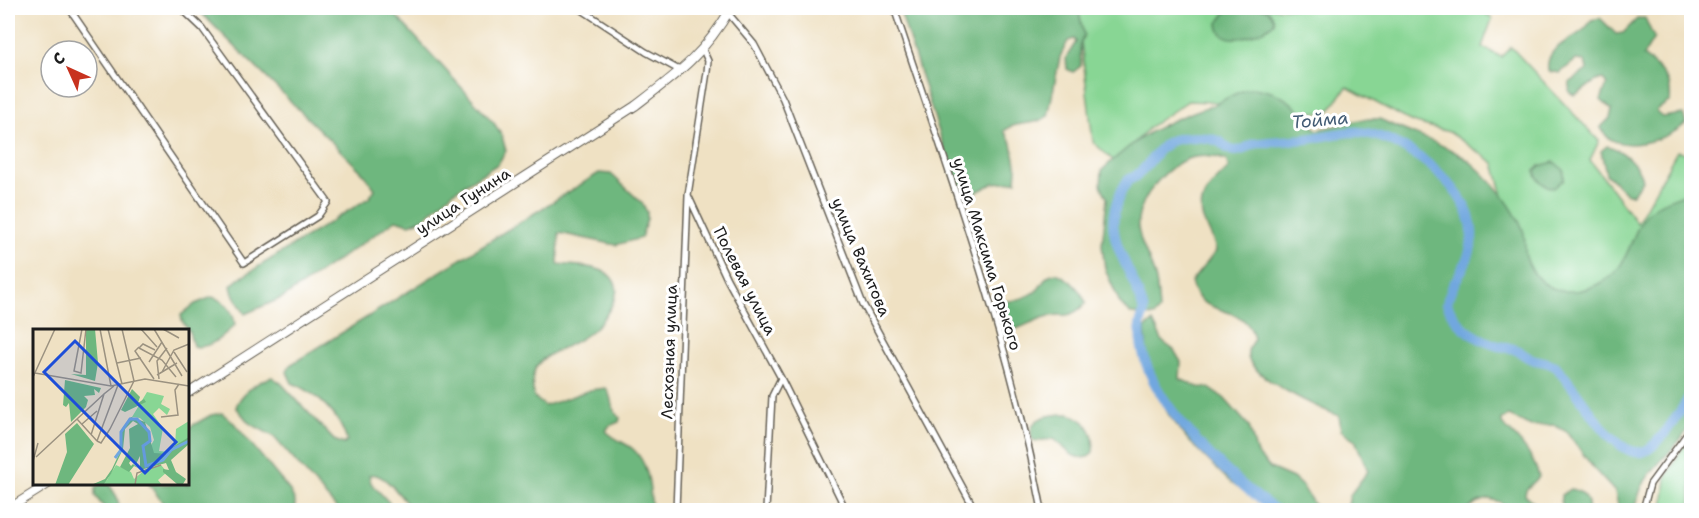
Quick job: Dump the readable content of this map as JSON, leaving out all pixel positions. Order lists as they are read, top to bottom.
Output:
{
  "streets": {
    "main road": ["улица Гунина"],
    "street": [
      "улица Максима Горького",
      "улица Вахитова",
      "Полевая улица",
      "Лесхозная улица"
    ]
  },
  "crossings": [
    ["улица Гунина", "улица Вахитова"],
    ["Полевая улица", "Лесхозная улица"]
  ],
  "water": ["Тойма"],
  "north": "top left"
}
